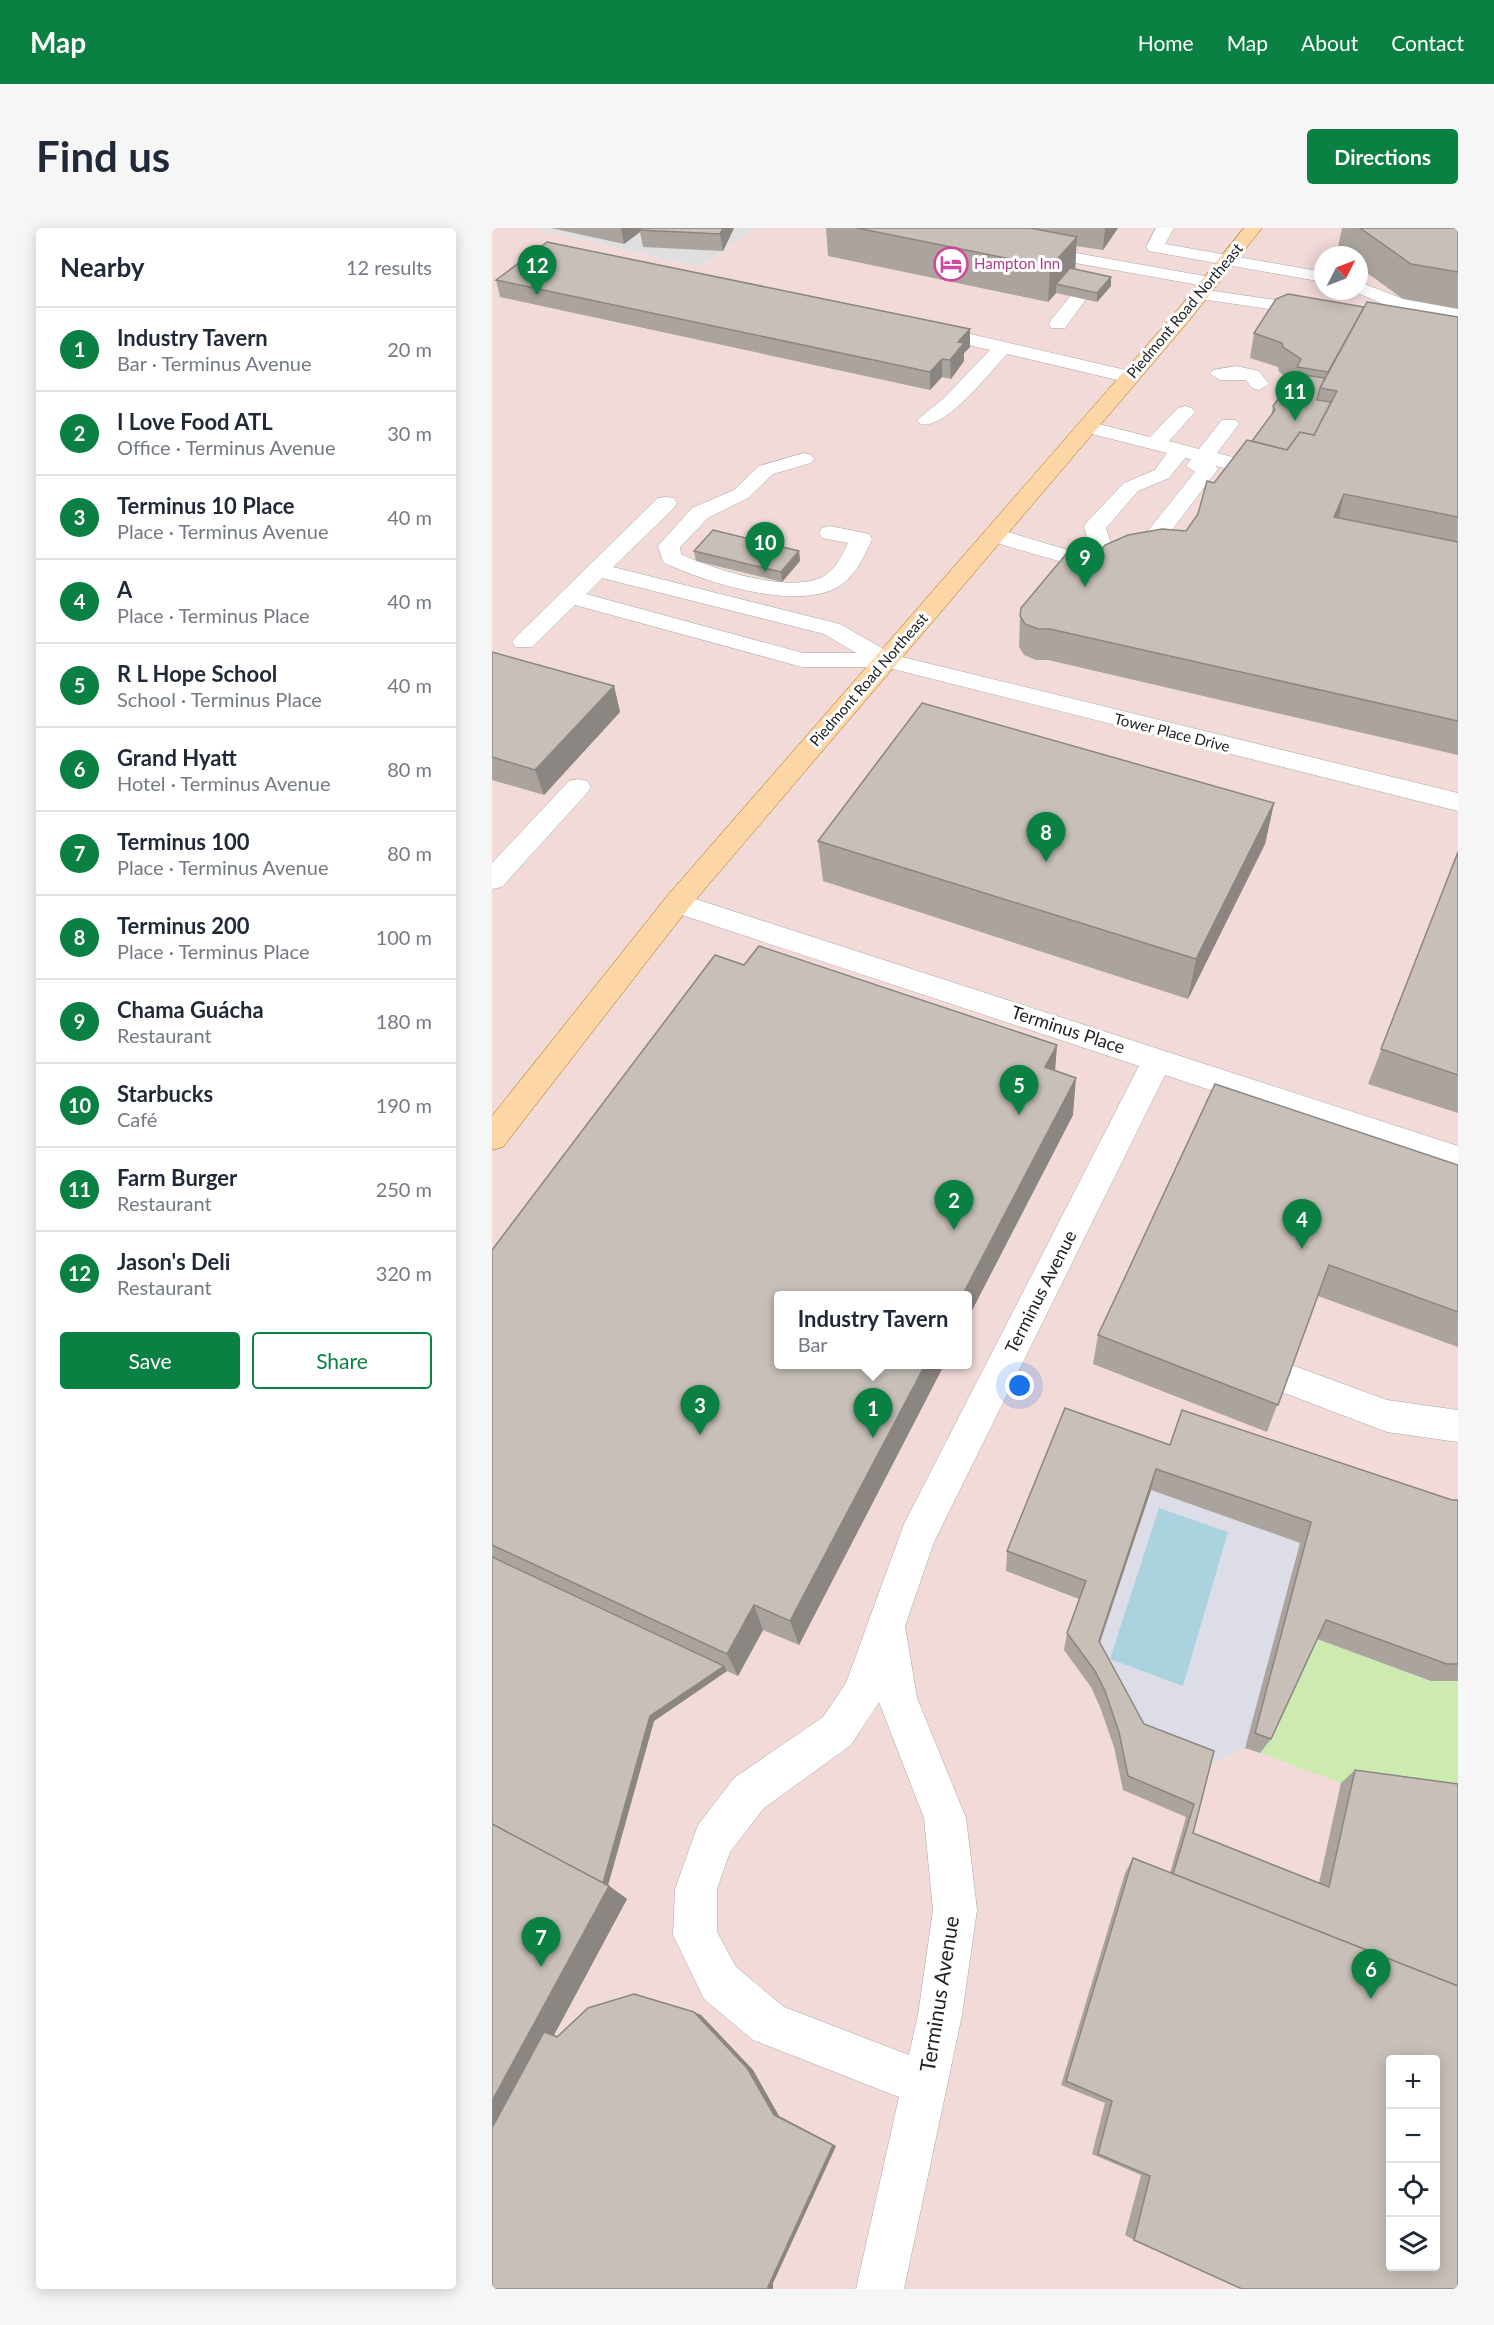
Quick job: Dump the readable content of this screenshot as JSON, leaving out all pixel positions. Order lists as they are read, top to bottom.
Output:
{
  "streets": {
    "main road": ["Piedmont Road Northeast"],
    "street": ["Tower Place Drive", "Terminus Place", "Terminus Avenue"]
  },
  "crossings": [
    ["Piedmont Road Northeast", "Tower Place Drive"],
    ["Piedmont Road Northeast", "Terminus Place"],
    ["Terminus Place", "Terminus Avenue"]
  ],
  "places": {
    "hotel": ["Hampton Inn"]
  },
  "north": "top right",
  "page": {
    "header": "Map",
    "nav": [
      "Home",
      "Map",
      "About",
      "Contact"
    ],
    "buttons": [
      "Directions",
      ["Save", "Share"]
    ],
    "title": "Find us",
    "heading": ["Nearby", "12 results"],
    "pins": [
      "12",
      "11",
      "10",
      "9",
      "8",
      "5",
      "2",
      "4",
      "3",
      "1",
      "7",
      "6"
    ],
    "list": [
      {
        "mark": "1",
        "name": "Industry Tavern",
        "note": "Bar · Terminus Avenue",
        "value": "20 m"
      },
      {
        "mark": "2",
        "name": "I Love Food ATL",
        "note": "Office · Terminus Avenue",
        "value": "30 m"
      },
      {
        "mark": "3",
        "name": "Terminus 10 Place",
        "note": "Place · Terminus Avenue",
        "value": "40 m"
      },
      {
        "mark": "4",
        "name": "A",
        "note": "Place · Terminus Place",
        "value": "40 m"
      },
      {
        "mark": "5",
        "name": "R L Hope School",
        "note": "School · Terminus Place",
        "value": "40 m"
      },
      {
        "mark": "6",
        "name": "Grand Hyatt",
        "note": "Hotel · Terminus Avenue",
        "value": "80 m"
      },
      {
        "mark": "7",
        "name": "Terminus 100",
        "note": "Place · Terminus Avenue",
        "value": "80 m"
      },
      {
        "mark": "8",
        "name": "Terminus 200",
        "note": "Place · Terminus Place",
        "value": "100 m"
      },
      {
        "mark": "9",
        "name": "Chama Guácha",
        "note": "Restaurant",
        "value": "180 m"
      },
      {
        "mark": "10",
        "name": "Starbucks",
        "note": "Café",
        "value": "190 m"
      },
      {
        "mark": "11",
        "name": "Farm Burger",
        "note": "Restaurant",
        "value": "250 m"
      },
      {
        "mark": "12",
        "name": "Jason's Deli",
        "note": "Restaurant",
        "value": "320 m"
      }
    ],
    "popup": ["Industry Tavern", "Bar"],
    "map_buttons": ["+", "−"]
  }
}
